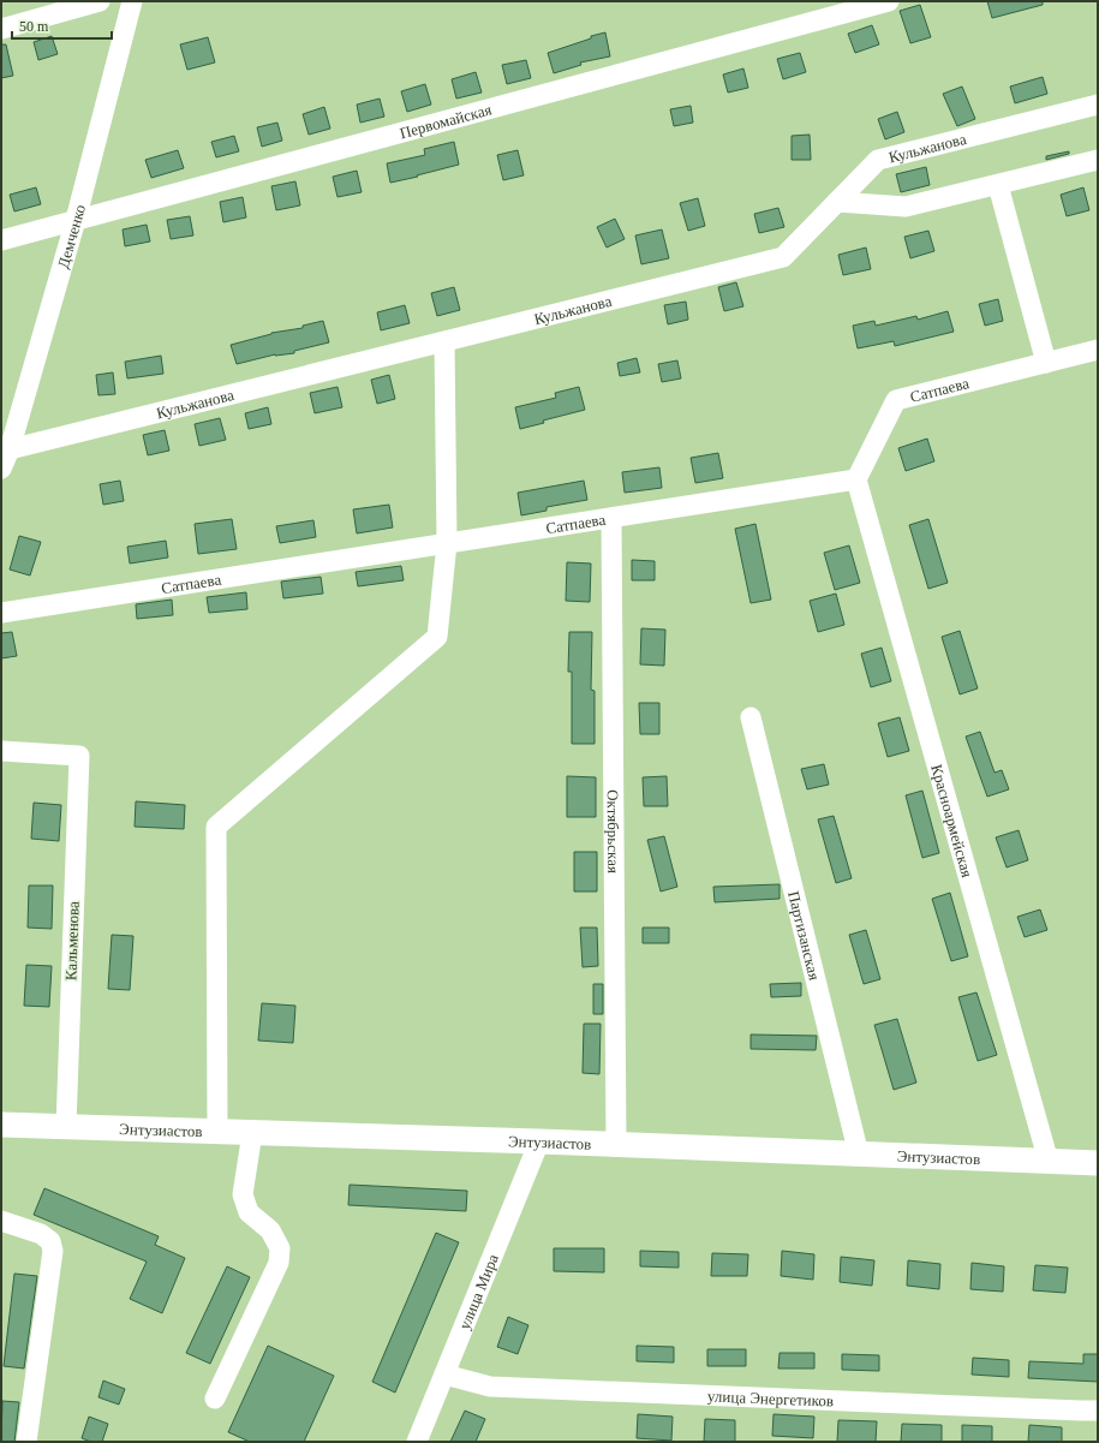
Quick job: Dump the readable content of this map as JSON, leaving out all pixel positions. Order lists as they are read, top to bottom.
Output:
{
  "streets": {
    "main road": ["Энтузиастов"],
    "street": [
      "Первомайская",
      "Кульжанова",
      "Демченко",
      "Сатпаева",
      "Красноармейская",
      "Октябрьская",
      "Партизанская",
      "Кальменова",
      "улица Мира",
      "улица Энергетиков"
    ]
  },
  "crossings": [
    ["Первомайская", "Демченко"],
    ["Кульжанова", "Демченко"],
    ["Сатпаева", "Красноармейская"],
    ["Сатпаева", "Октябрьская"],
    ["Красноармейская", "Энтузиастов"],
    ["Октябрьская", "Энтузиастов"],
    ["Партизанская", "Энтузиастов"],
    ["Кальменова", "Энтузиастов"],
    ["Энтузиастов", "улица Мира"],
    ["улица Мира", "улица Энергетиков"]
  ],
  "scale_bar": "50 m"
}
